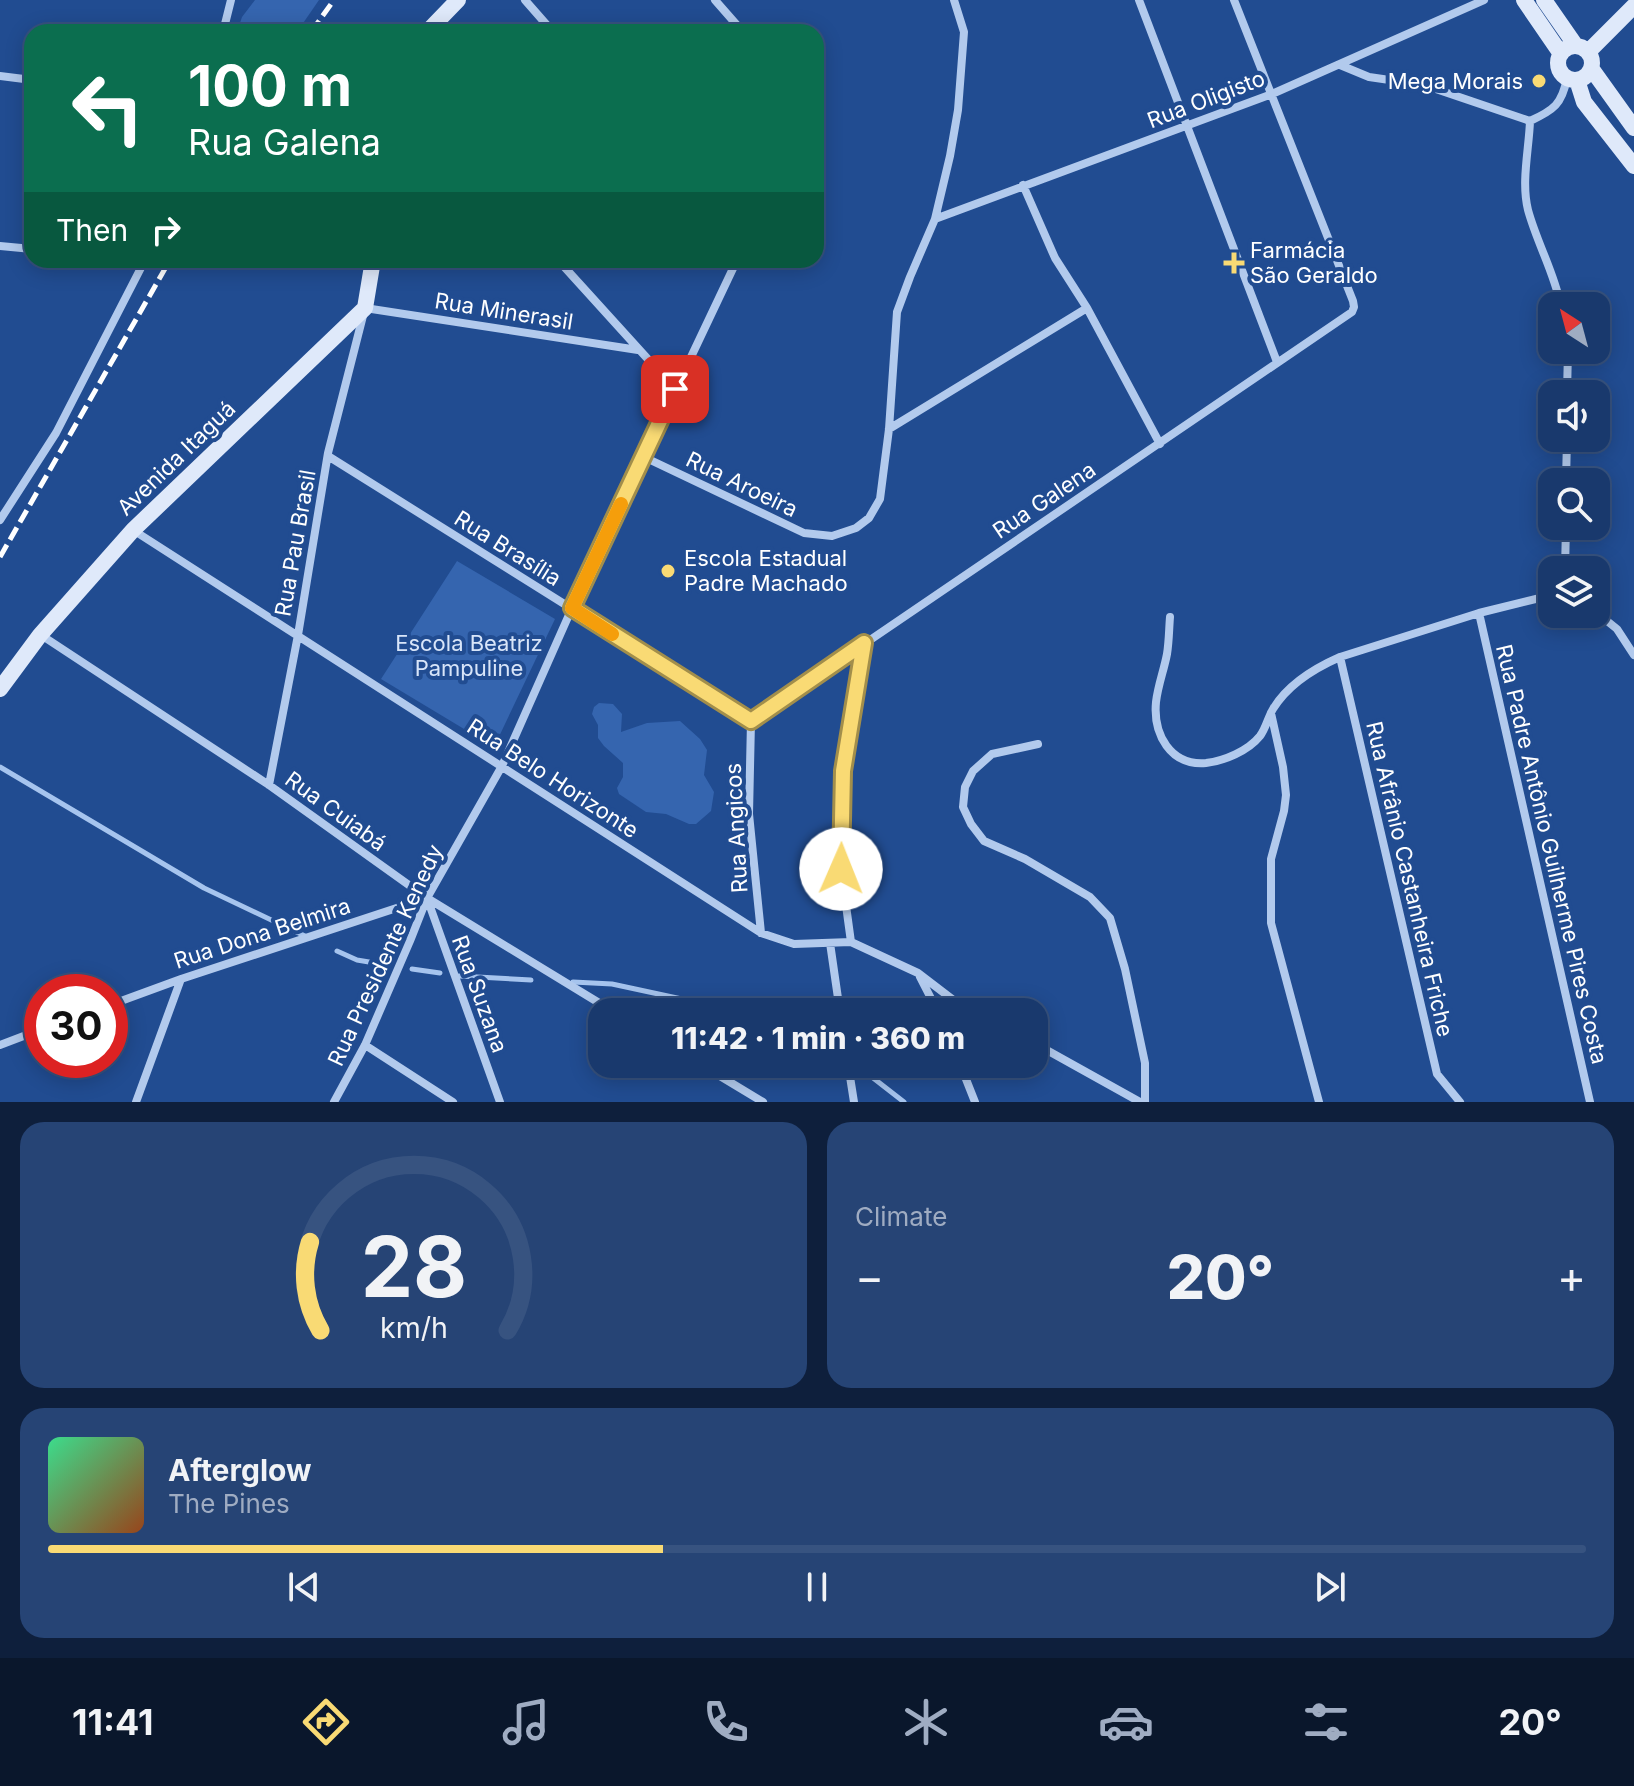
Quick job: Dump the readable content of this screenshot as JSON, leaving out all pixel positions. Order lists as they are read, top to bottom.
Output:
{
  "streets": {
    "main road": ["Avenida Itaguá"],
    "street": [
      "Rua Oligisto",
      "Rua Minerasil",
      "Rua Aroeira",
      "Rua Galena",
      "Rua Pau Brasil",
      "Rua Brasília",
      "Rua Belo Horizonte",
      "Rua Cuiabá",
      "Rua Angicos",
      "Rua Padre Antônio Guilherme Pires Costa",
      "Rua Afrânio Castanheira Friche",
      "Rua Dona Belmira",
      "Rua Presidente Kenedy",
      "Rua Suzana"
    ]
  },
  "crossings": [
    ["Rua Oligisto", "Rua Galena"],
    ["Rua Minerasil", "Avenida Itaguá"],
    ["Rua Minerasil", "Rua Pau Brasil"],
    ["Avenida Itaguá", "Rua Pau Brasil"],
    ["Avenida Itaguá", "Rua Belo Horizonte"],
    ["Avenida Itaguá", "Rua Cuiabá"],
    ["Rua Aroeira", "Rua Presidente Kenedy"],
    ["Rua Galena", "Rua Brasília"],
    ["Rua Galena", "Rua Angicos"],
    ["Rua Pau Brasil", "Rua Brasília"],
    ["Rua Pau Brasil", "Rua Belo Horizonte"],
    ["Rua Pau Brasil", "Rua Cuiabá"],
    ["Rua Brasília", "Rua Angicos"],
    ["Rua Brasília", "Rua Presidente Kenedy"],
    ["Rua Belo Horizonte", "Rua Angicos"],
    ["Rua Belo Horizonte", "Rua Presidente Kenedy"],
    ["Rua Cuiabá", "Rua Dona Belmira"],
    ["Rua Cuiabá", "Rua Presidente Kenedy"],
    ["Rua Cuiabá", "Rua Suzana"],
    ["Rua Dona Belmira", "Rua Presidente Kenedy"],
    ["Rua Dona Belmira", "Rua Suzana"],
    ["Rua Presidente Kenedy", "Rua Suzana"]
  ],
  "parks": ["Escola Beatriz Pampuline"],
  "places": {
    "other": ["Mega Morais", "Escola Estadual Padre Machado"],
    "health": ["Farmácia São Geraldo"]
  },
  "north": "top left",
  "page": {
    "turn": ["100 m", "Rua Galena"],
    "then": "Then",
    "limit": "30",
    "trip": "11:42 · 1 min · 360 m",
    "tile": "Climate",
    "heat": ["−", "20°", "+"],
    "song": ["Afterglow", "The Pines"],
    "tabs": ["11:41", "20°"],
    "gauge": ["28", "km/h"]
  }
}
